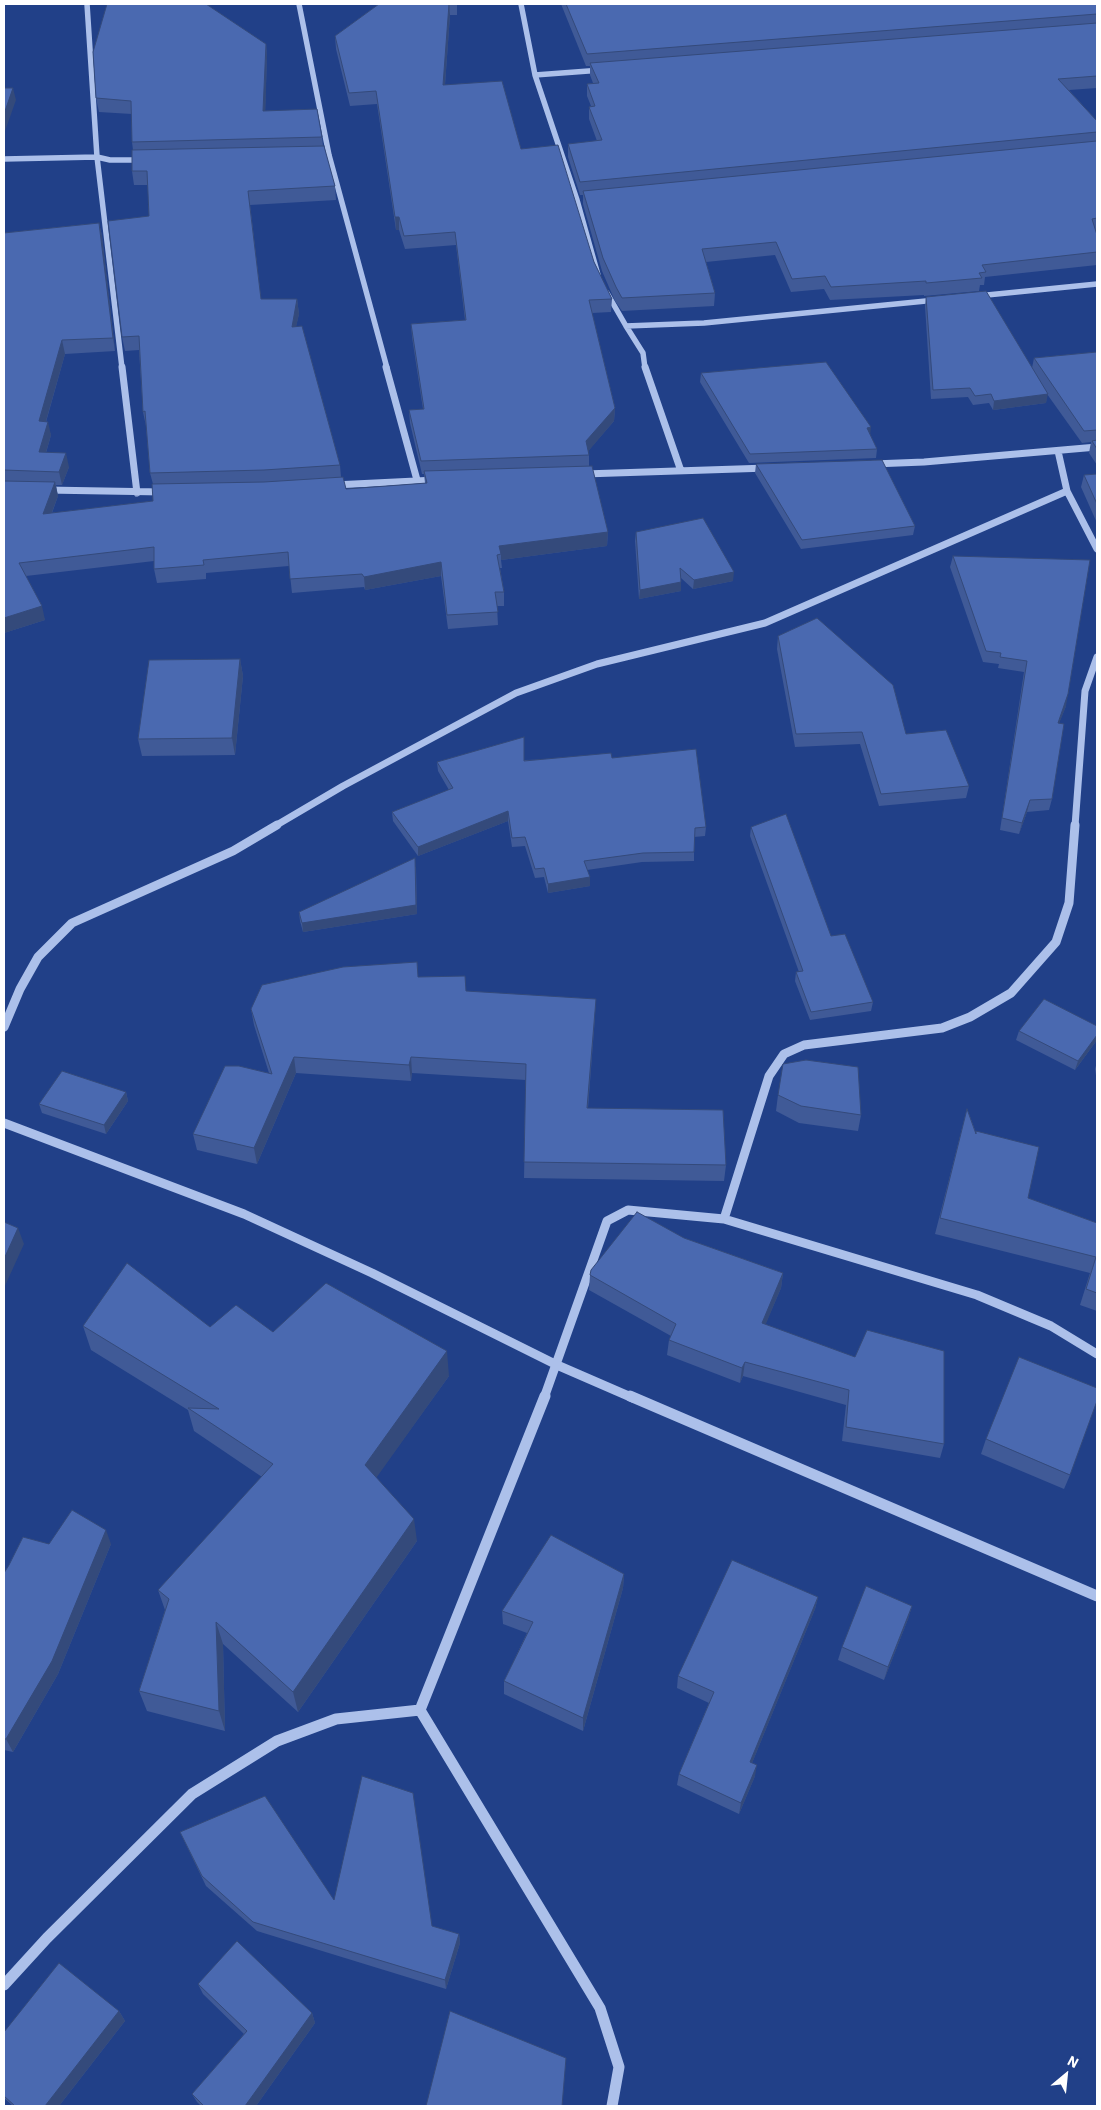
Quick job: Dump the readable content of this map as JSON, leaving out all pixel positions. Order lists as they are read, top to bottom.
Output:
{
  "north": "top right"
}
